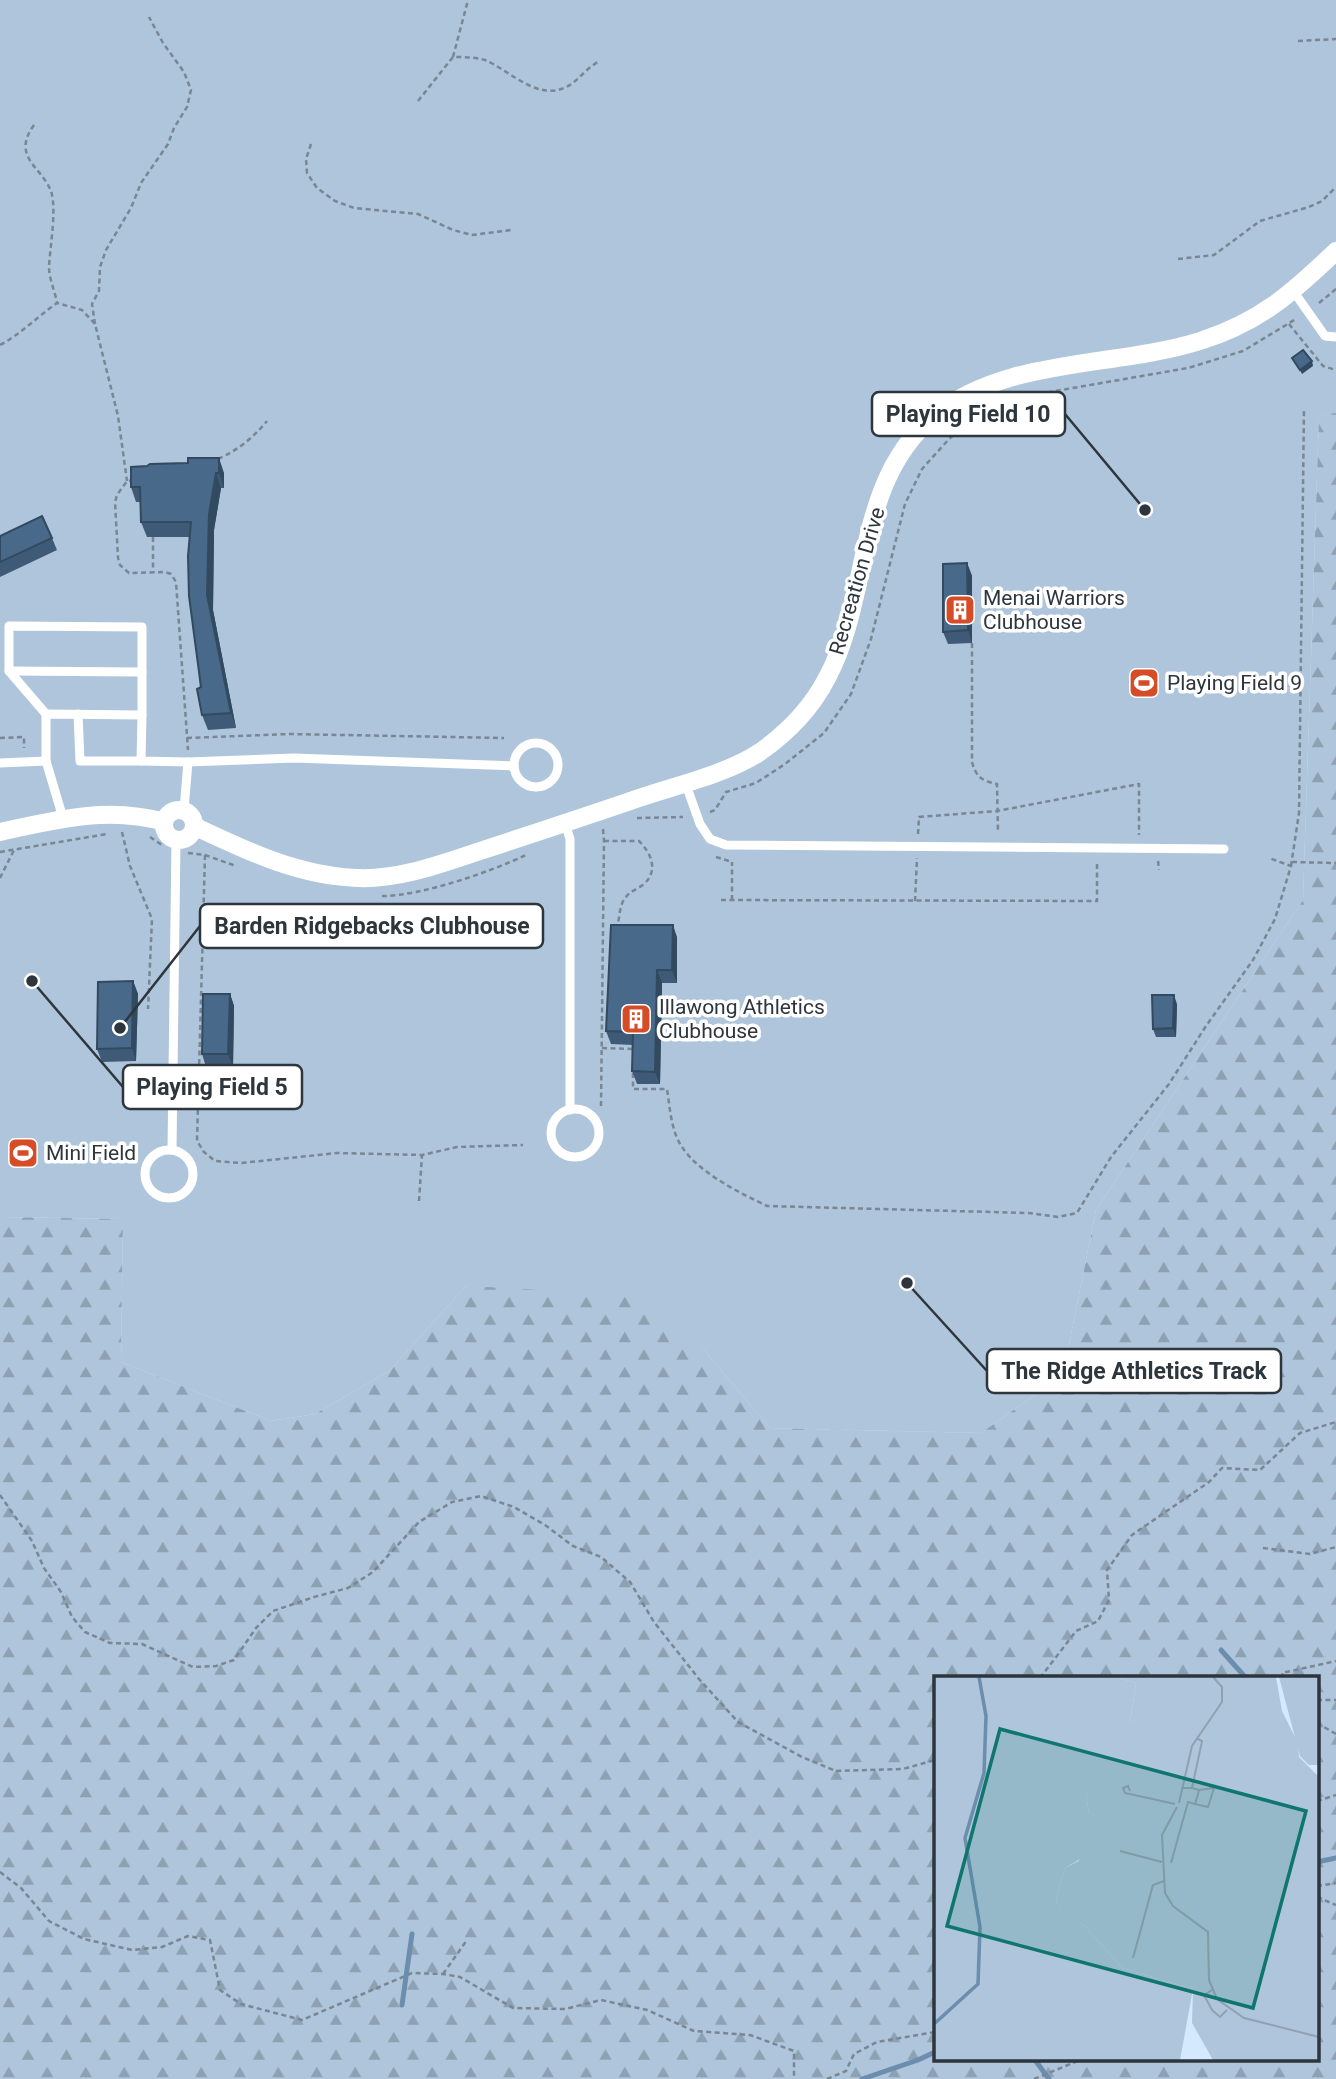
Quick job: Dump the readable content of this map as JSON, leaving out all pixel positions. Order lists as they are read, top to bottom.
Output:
{
  "streets": {
    "street": ["Recreation Drive"]
  },
  "places": {
    "other": [
      "Playing Field 10",
      "Playing Field 5",
      "Barden Ridgebacks Clubhouse",
      "The Ridge Athletics Track"
    ],
    "building": ["Menai Warriors Clubhouse", "Illawong Athletics Clubhouse"],
    "sports": ["Playing Field 9", "Mini Field"]
  }
}
